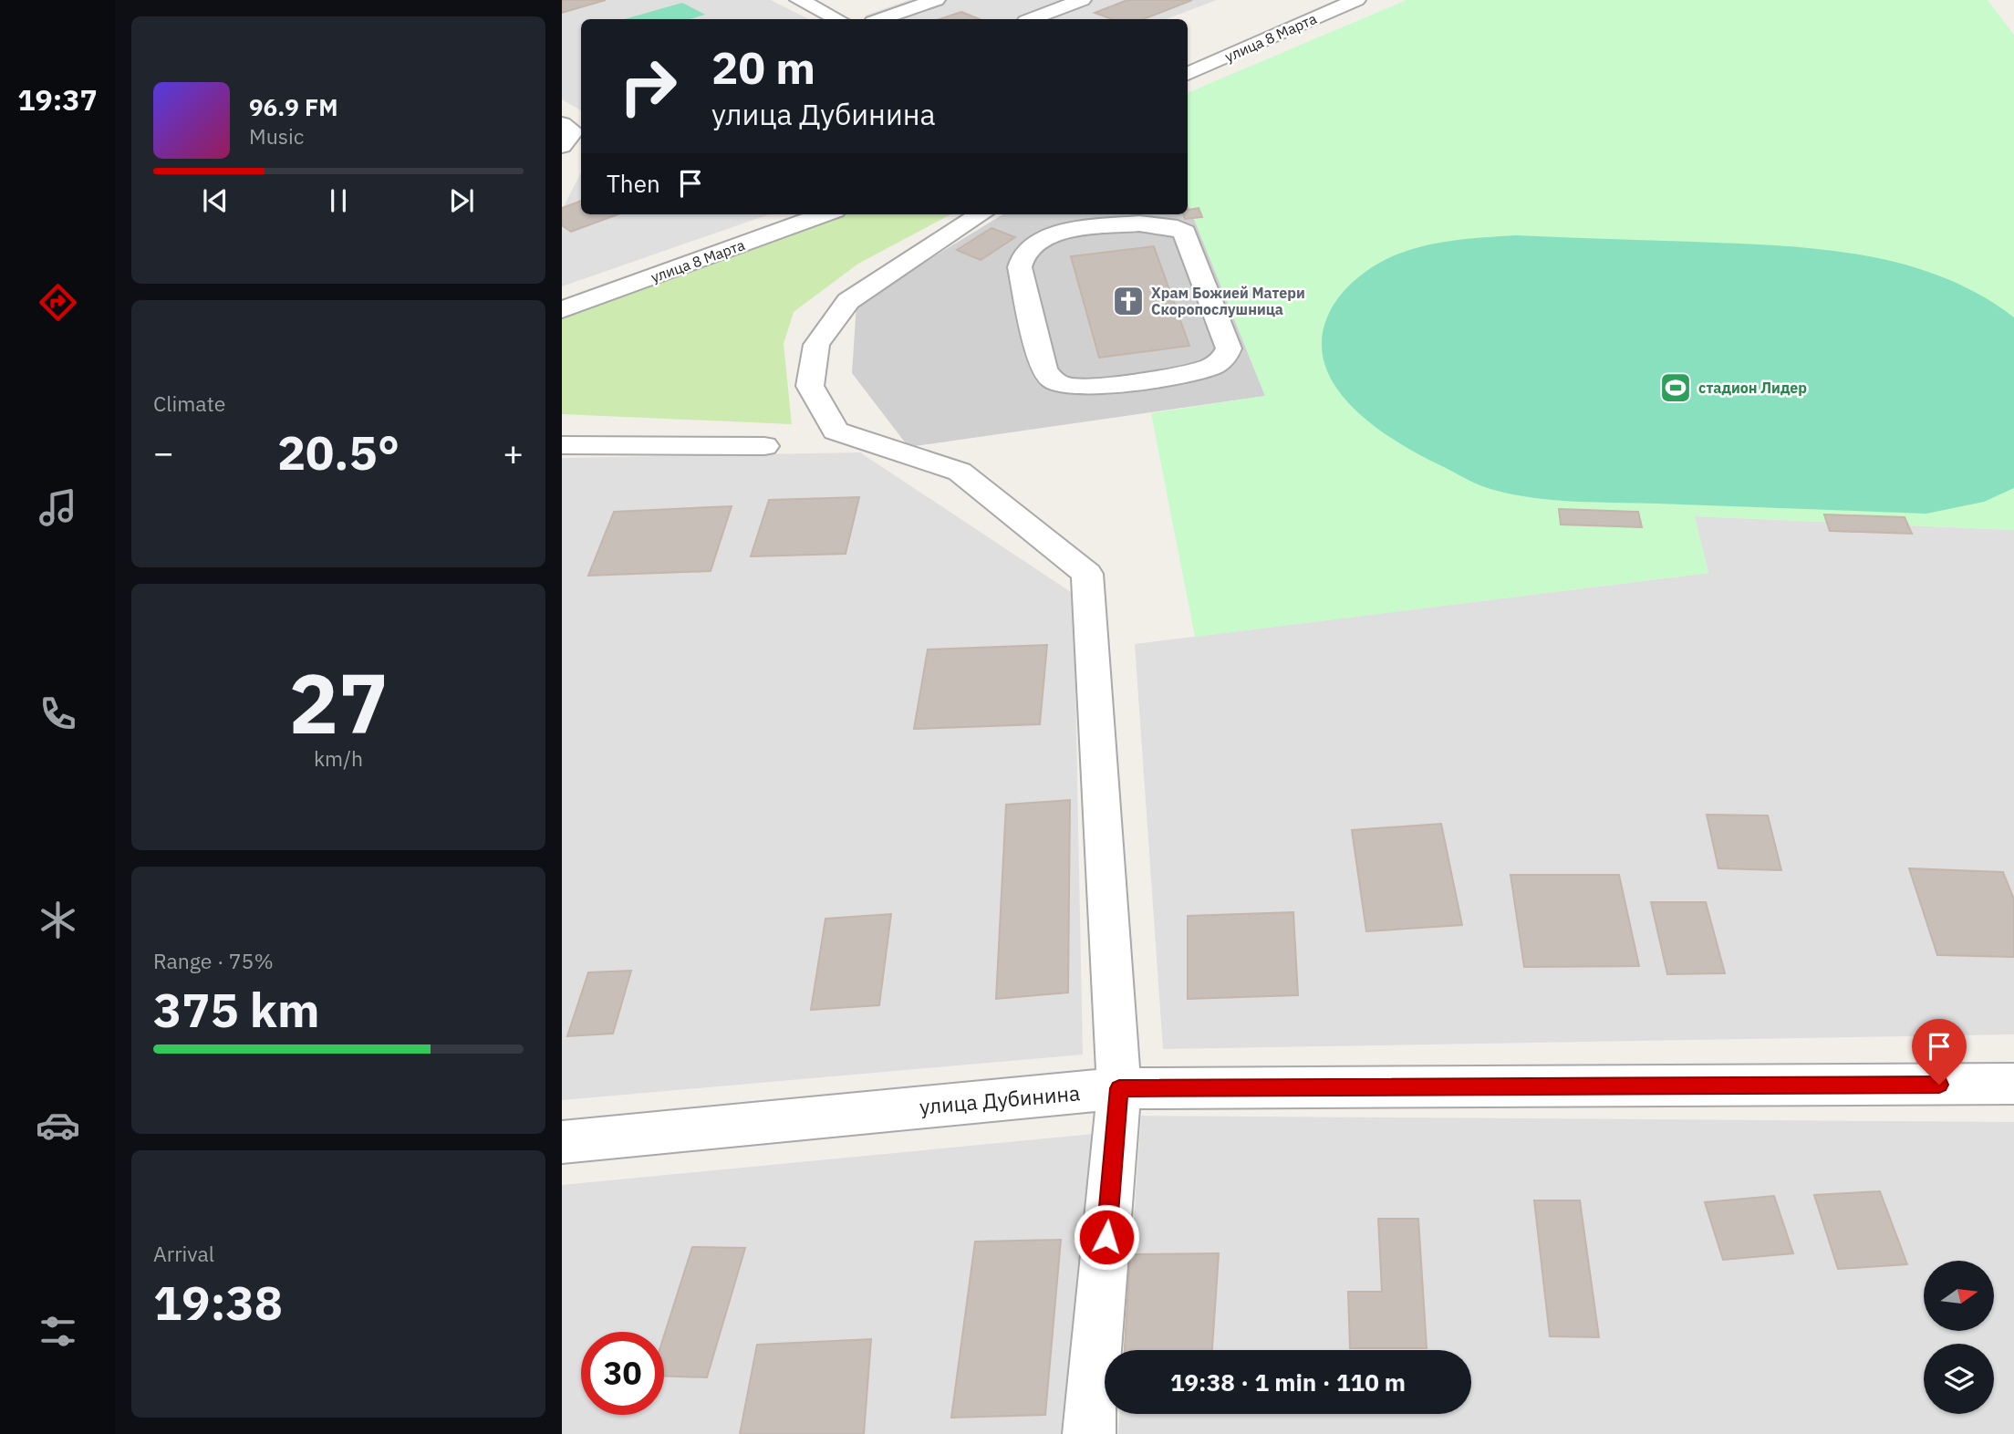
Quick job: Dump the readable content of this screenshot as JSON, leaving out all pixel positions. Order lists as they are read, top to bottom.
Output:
{
  "streets": {
    "street": ["улица 8 Марта", "улица Дубинина"]
  },
  "places": {
    "church": ["Храм Божией Матери Скоропослушница"],
    "sports": ["стадион Лидер"]
  },
  "north": "right",
  "page": {
    "tabs": "19:37",
    "turn": ["20 m", "улица Дубинина"],
    "song": ["96.9 FM", "Music"],
    "then": "Then",
    "tile": [
      "Climate",
      ["27", "km/h"],
      ["Range · 75%", "375 km"],
      ["Arrival", "19:38"]
    ],
    "heat": ["−", "20.5°", "+"],
    "limit": "30",
    "trip": "19:38 · 1 min · 110 m"
  }
}
